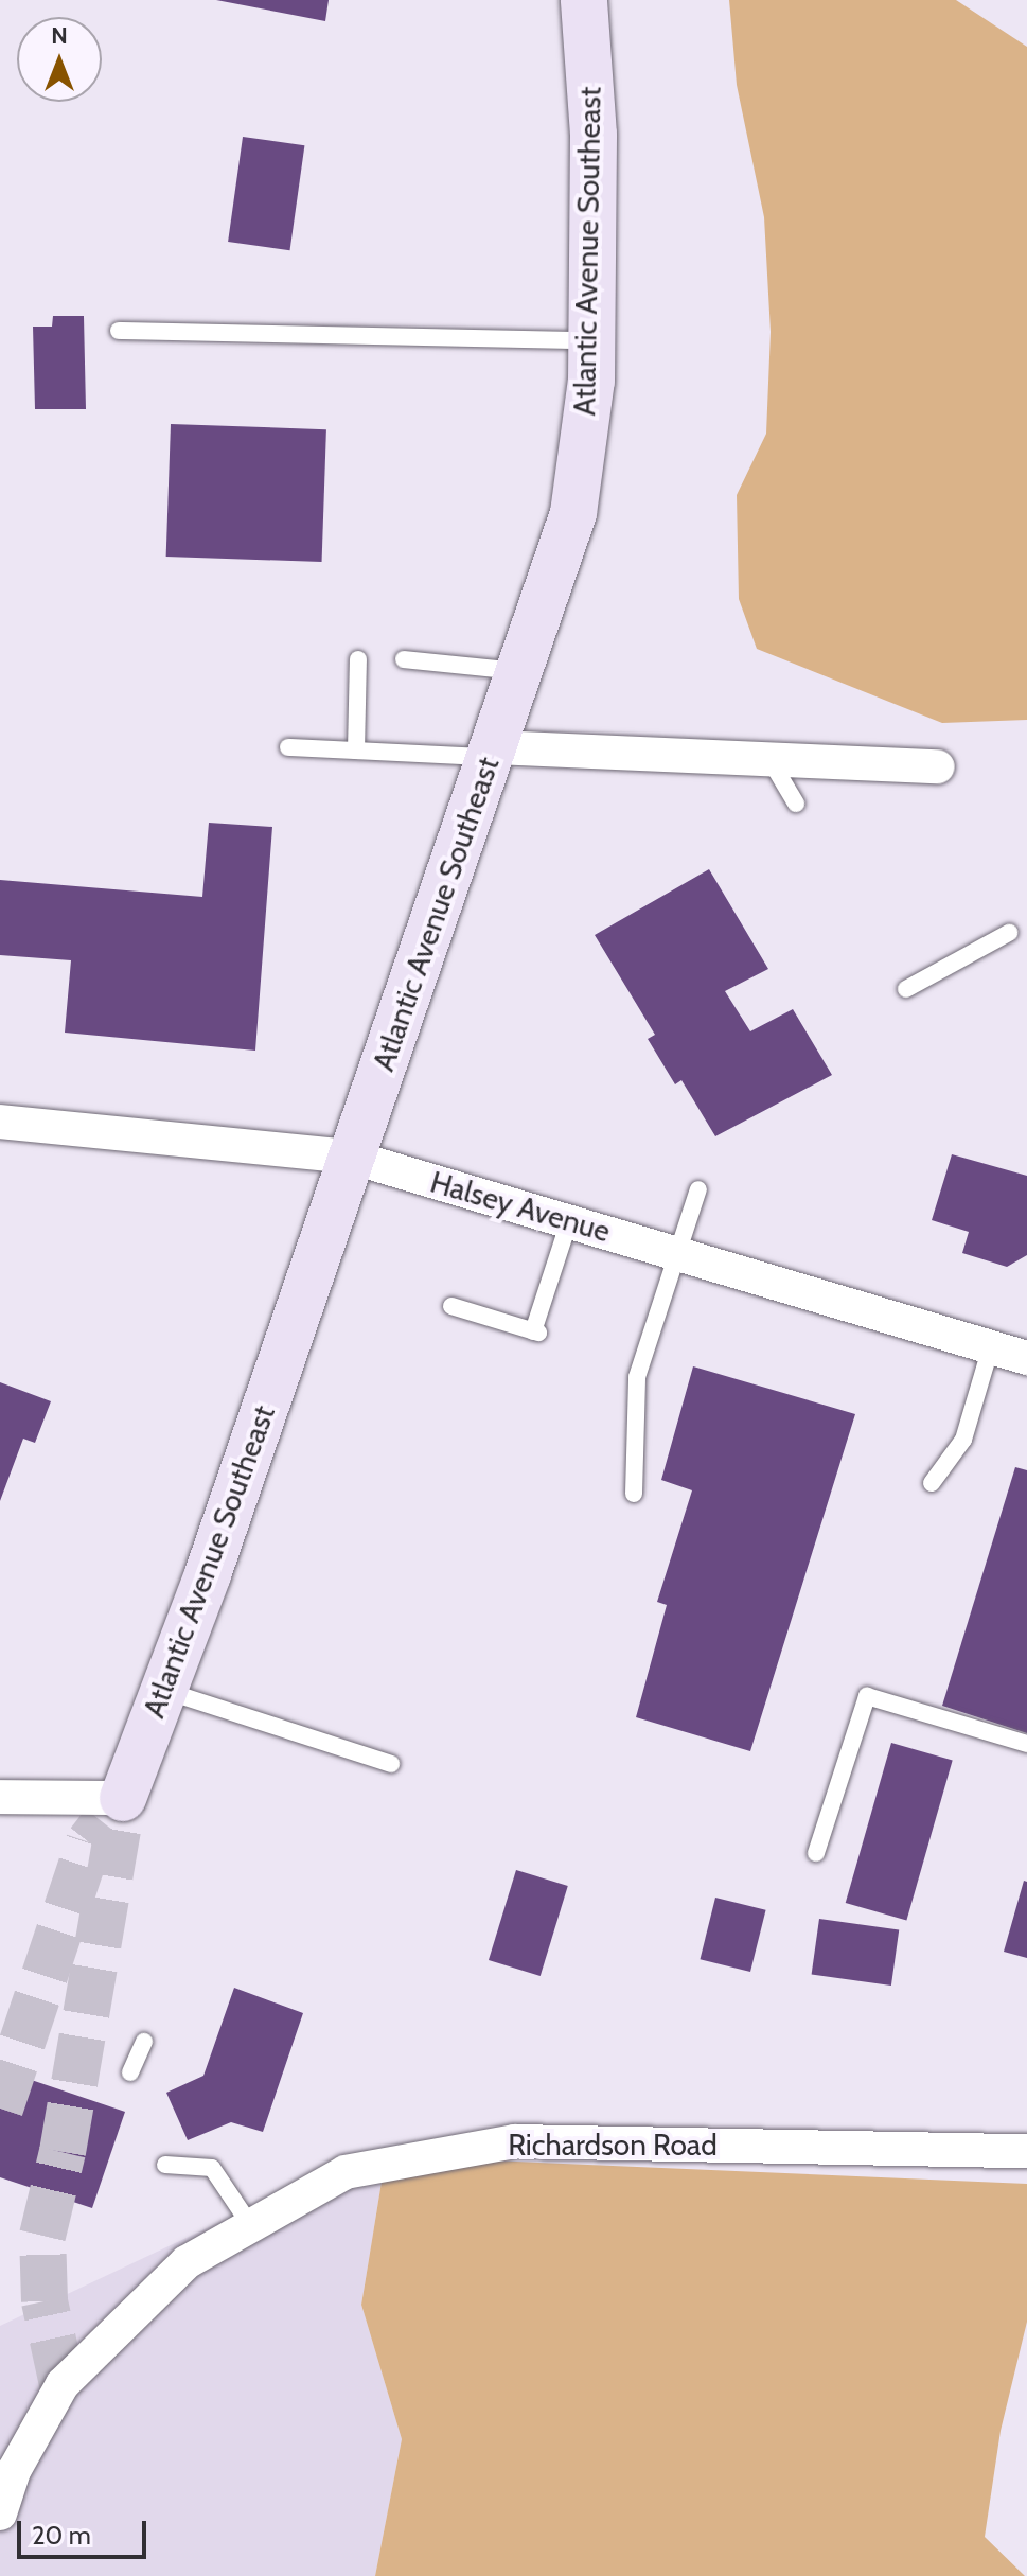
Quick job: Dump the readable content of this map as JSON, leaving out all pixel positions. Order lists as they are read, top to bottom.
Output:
{
  "streets": {
    "street": ["Atlantic Avenue Southeast", "Halsey Avenue", "Richardson Road"]
  },
  "crossings": [
    ["Atlantic Avenue Southeast", "Halsey Avenue"]
  ],
  "scale_bar": "20 m",
  "north": "top"
}
